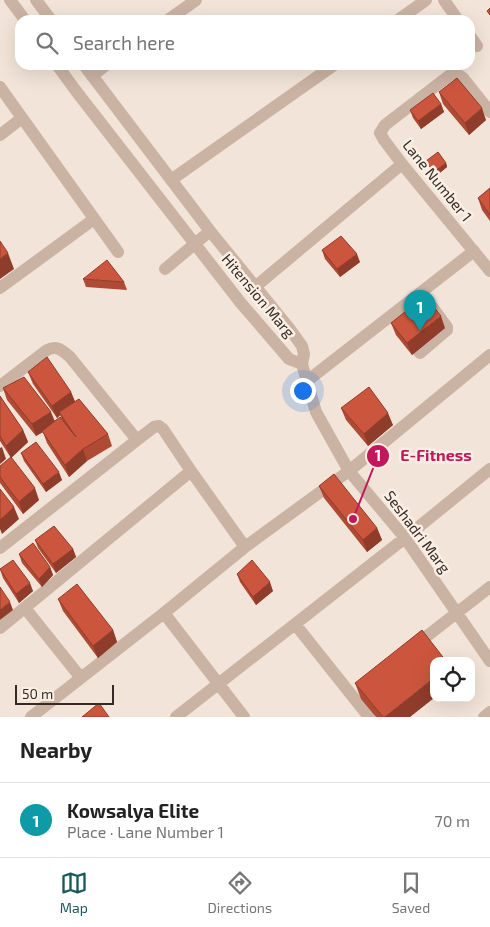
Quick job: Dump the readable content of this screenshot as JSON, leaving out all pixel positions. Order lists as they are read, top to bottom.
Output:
{
  "streets": {
    "street": ["Lane Number 1", "Hitension Marg", "Seshadri Marg"]
  },
  "crossings": [
    ["Hitension Marg", "Seshadri Marg"]
  ],
  "places": ["E-Fitness"],
  "scale_bar": "50 m",
  "page": {
    "search": "Search here",
    "pins": "1",
    "scale": "50 m",
    "heading": "Nearby",
    "list": [
      {
        "mark": "1",
        "name": "Kowsalya Elite",
        "note": "Place · Lane Number 1",
        "value": "70 m"
      }
    ],
    "nav": ["Map", "Directions", "Saved"]
  }
}
